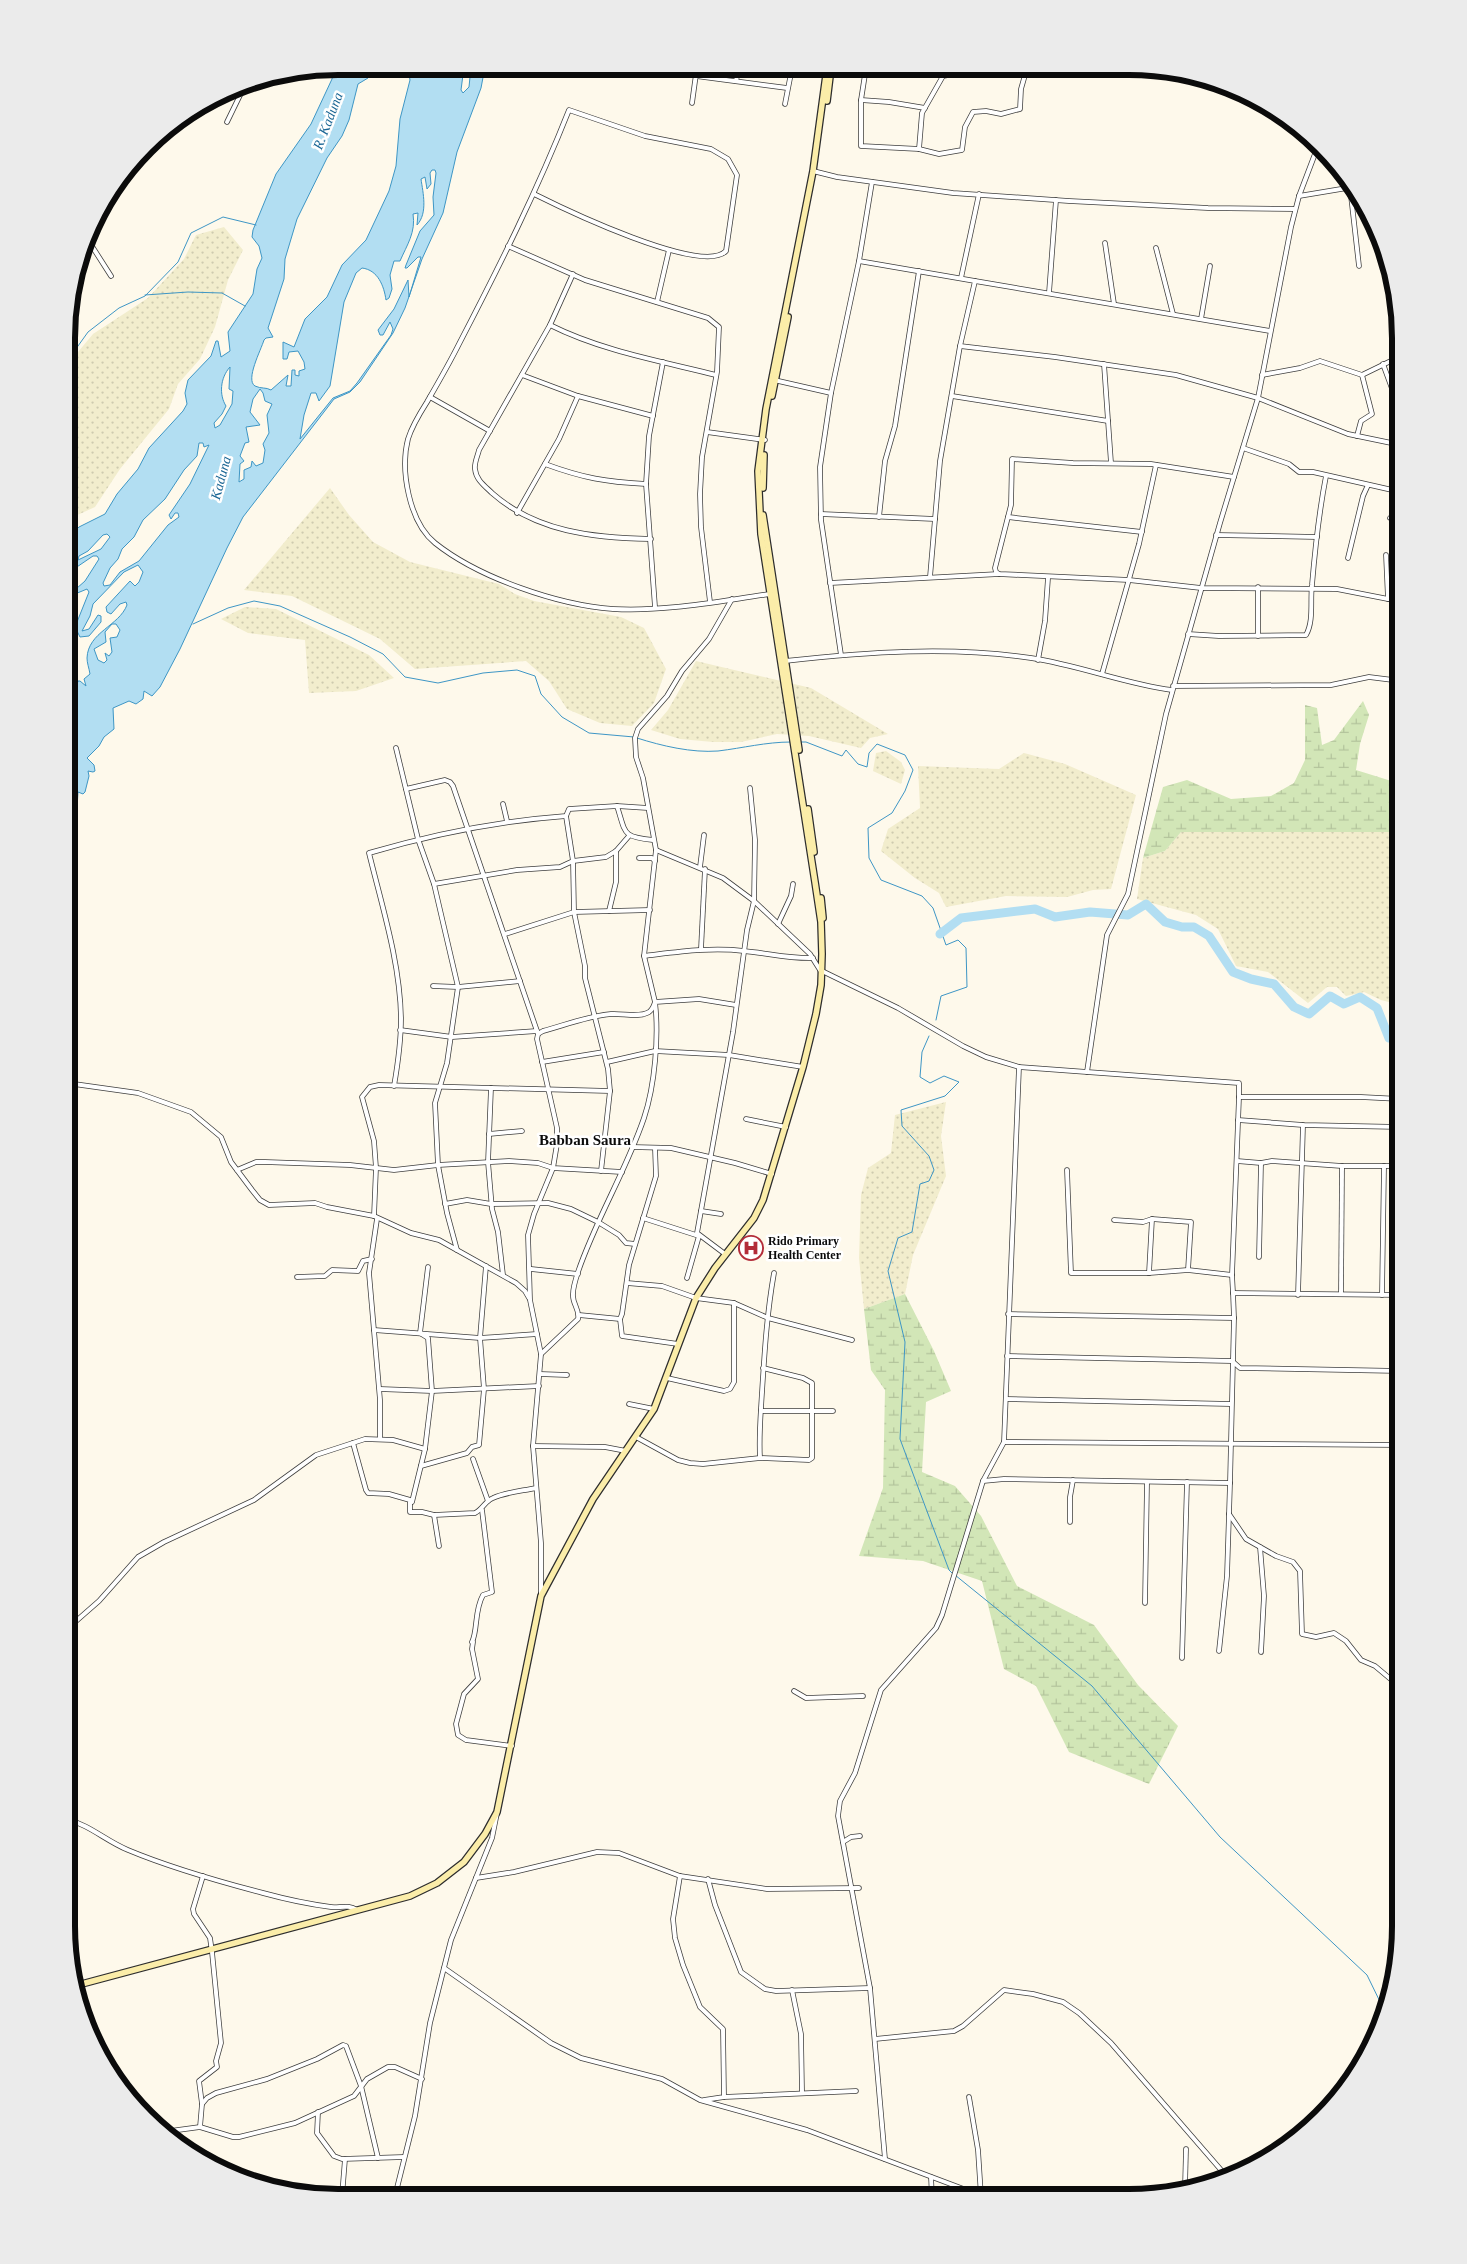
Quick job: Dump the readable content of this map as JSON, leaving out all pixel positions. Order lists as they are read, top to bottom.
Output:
{
  "districts": ["Babban Saura"],
  "water": ["R. Kaduna", "Kaduna"],
  "places": {
    "hospital": ["Rido Primary Health Center"]
  }
}
